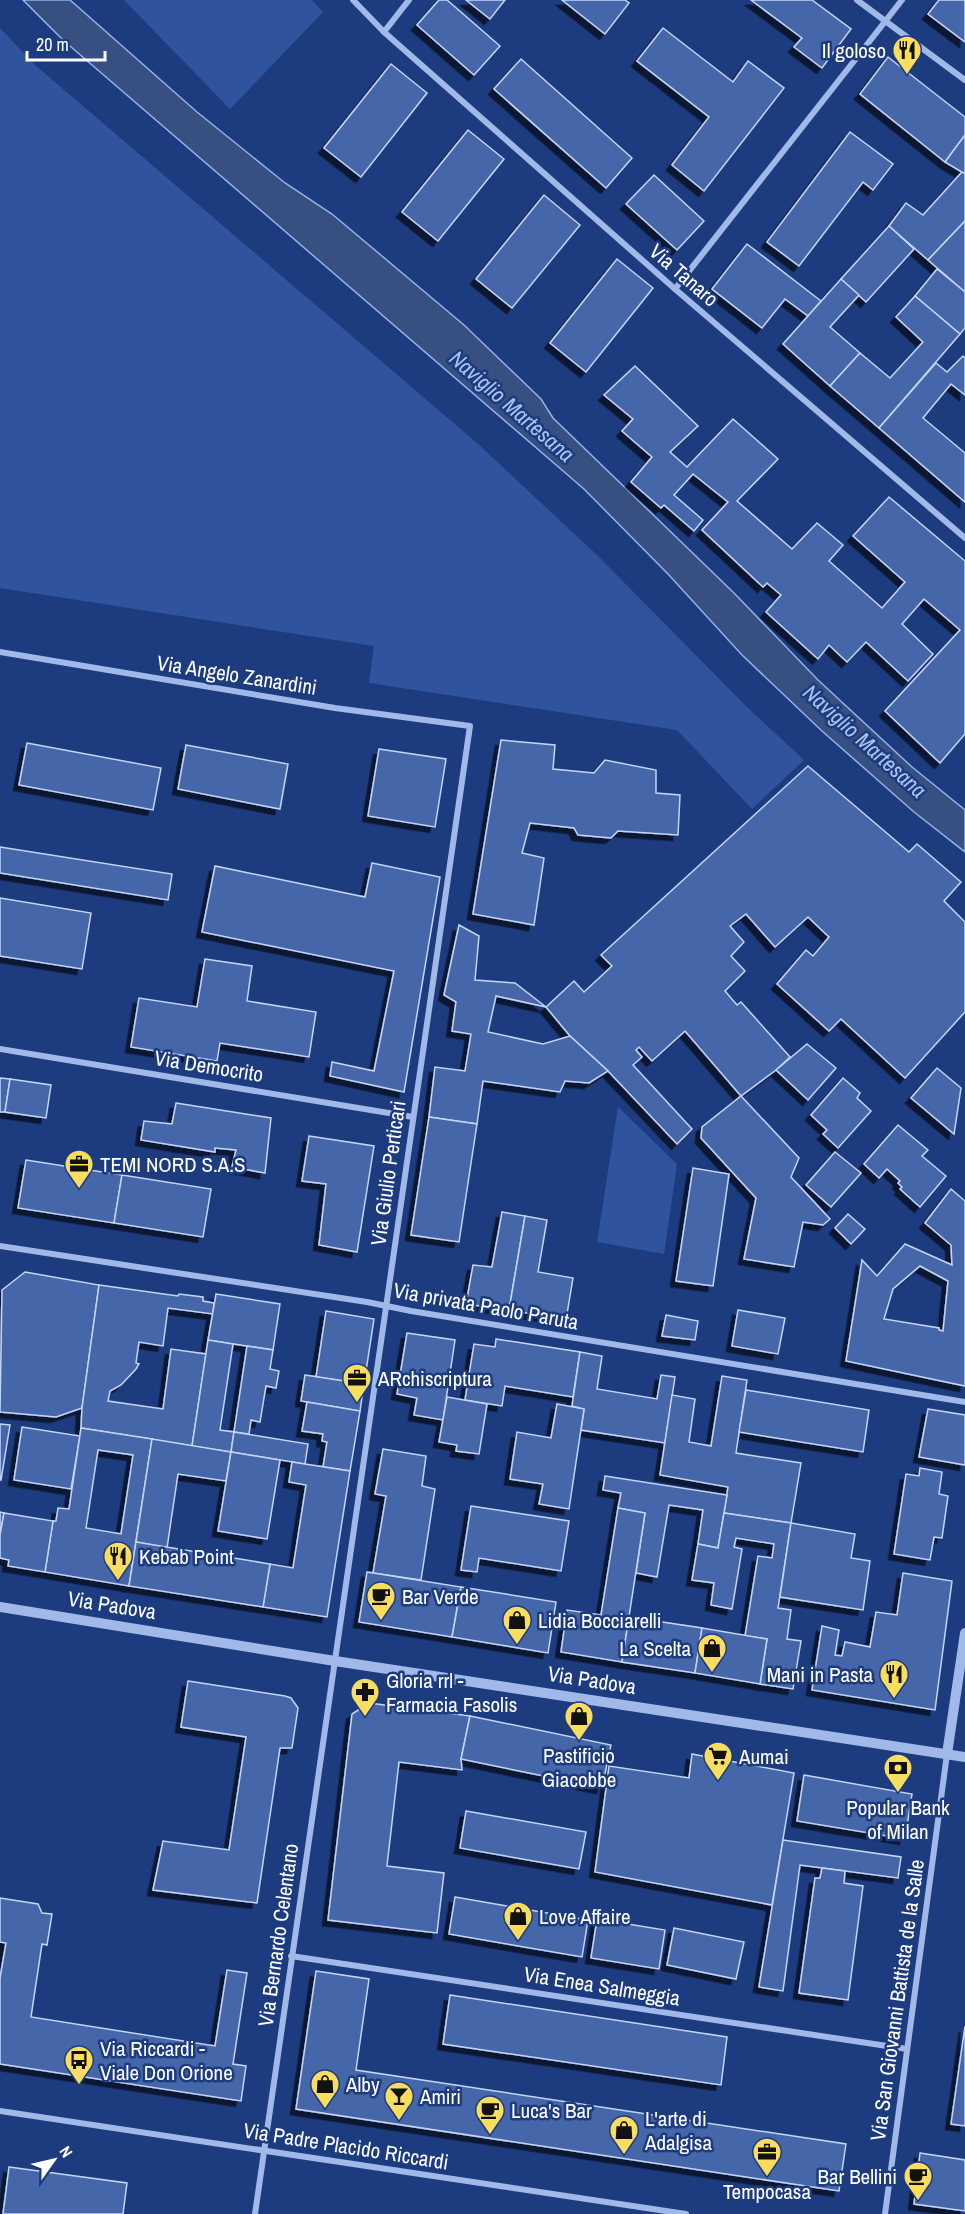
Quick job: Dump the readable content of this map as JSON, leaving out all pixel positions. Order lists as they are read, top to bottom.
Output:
{
  "streets": {
    "street": [
      "Via Tanaro",
      "Via Angelo Zanardini",
      "Via Democrito",
      "Via Giulio Perticari",
      "Via privata Paolo Paruta",
      "Via Padova",
      "Via Bernardo Celentano",
      "Via Enea Salmeggia",
      "Via San Giovanni Battista de la Salle",
      "Via Padre Placido Riccardi"
    ]
  },
  "crossings": [
    ["Via Angelo Zanardini", "Via Giulio Perticari"],
    ["Via Democrito", "Via Giulio Perticari"],
    ["Via Giulio Perticari", "Via privata Paolo Paruta"],
    ["Via Giulio Perticari", "Via Padova"],
    ["Via Giulio Perticari", "Via Bernardo Celentano"],
    ["Via Padova", "Via Bernardo Celentano"],
    ["Via Padova", "Via San Giovanni Battista de la Salle"],
    ["Via Bernardo Celentano", "Via Enea Salmeggia"],
    ["Via Bernardo Celentano", "Via Padre Placido Riccardi"],
    ["Via Enea Salmeggia", "Via San Giovanni Battista de la Salle"]
  ],
  "water": ["Naviglio Martesana"],
  "places": {
    "restaurant": ["Il goloso", "Kebab Point", "Mani in Pasta"],
    "office": ["TEMI NORD S.A.S", "ARchiscriptura", "Tempocasa"],
    "cafe": ["Bar Verde", "Luca's Bar", "Bar Bellini"],
    "shop": [
      "Lidia Bocciarelli",
      "La Scelta",
      "Pastificio Giacobbe",
      "Love Affaire",
      "Alby",
      "L'arte di Adalgisa"
    ],
    "pharmacy": ["Gloria rrl - Farmacia Fasolis"],
    "supermarket": ["Aumai"],
    "bank": ["Popular Bank of Milan"],
    "bus stop": ["Via Riccardi - Viale Don Orione"],
    "bar": ["Amiri"]
  },
  "scale_bar": "20 m",
  "north": "top right"
}
